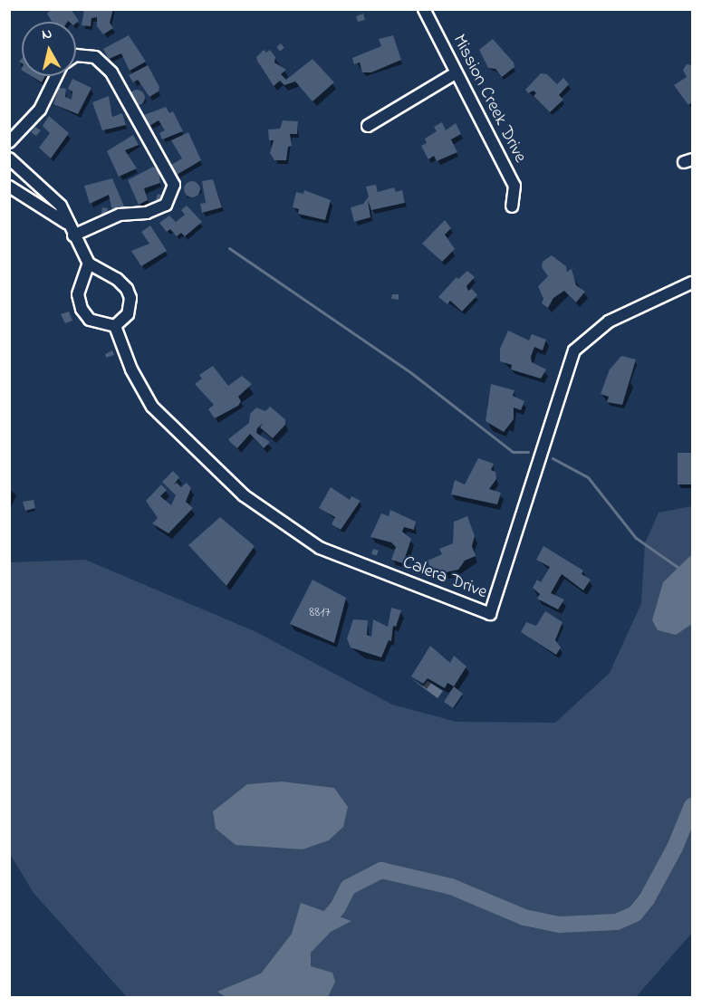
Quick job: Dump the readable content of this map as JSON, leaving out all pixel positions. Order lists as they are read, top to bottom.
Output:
{
  "streets": {
    "street": ["Mission Creek Drive", "Calera Drive"]
  },
  "house_numbers": ["8817"],
  "north": "top"
}
